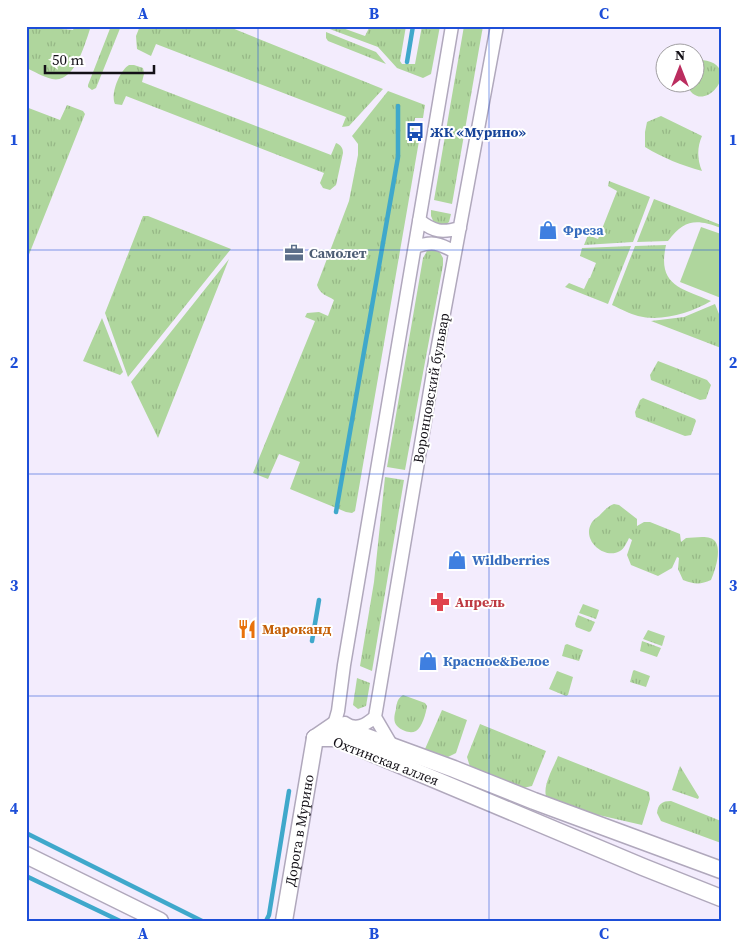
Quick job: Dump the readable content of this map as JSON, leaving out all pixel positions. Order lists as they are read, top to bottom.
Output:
{
  "streets": {
    "street": ["Воронцовский бульвар", "Охтинская аллея", "Дорога в Мурино"]
  },
  "crossings": [
    ["Охтинская аллея", "Дорога в Мурино"]
  ],
  "places": {
    "bus stop": ["ЖК «Мурино»"],
    "shop": ["Фреза", "Wildberries", "Красное&Белое"],
    "office": ["Самолет"],
    "pharmacy": ["Апрель"],
    "restaurant": ["Мароканд"]
  },
  "scale_bar": "50 m",
  "north": "top",
  "grid": {
    "columns": ["A", "B", "C"],
    "rows": [
      "1",
      "2",
      "3",
      "4"
    ]
  }
}
